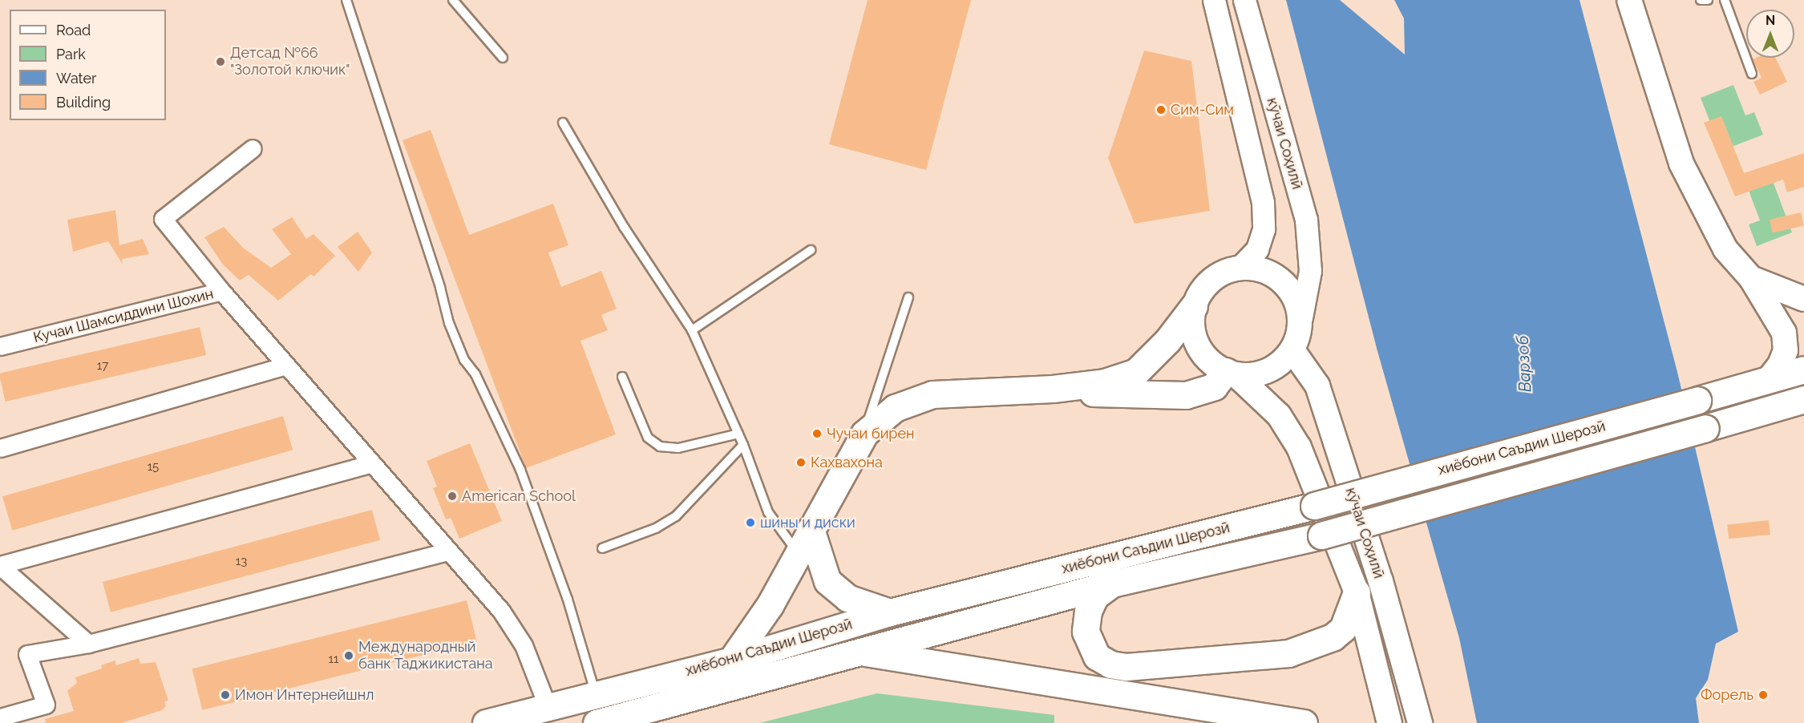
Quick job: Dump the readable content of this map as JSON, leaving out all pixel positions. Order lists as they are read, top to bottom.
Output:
{
  "streets": {
    "highway": ["хиёбони Саъдии Шерозӣ"],
    "main road": ["кӯчаи Соҳилӣ"],
    "street": ["Кучаи Шамсиддини Шохин"]
  },
  "crossings": [
    ["Кучаи Шамсиддини Шохин", "хиёбони Саъдии Шерозӣ"]
  ],
  "water": ["Варзоб"],
  "places": [
    "Детсад №66 \"Золотой ключик\"",
    "Сим-Сим",
    "Чучаи бирен",
    "Кахвахона",
    "American School",
    "шины и диски",
    "Международный банк Таджикистана",
    "Имон Интернейшнл",
    "Форель"
  ],
  "house_numbers": [
    "17",
    "15",
    "13",
    "11"
  ],
  "legend": [
    "Road",
    "Park",
    "Water",
    "Building"
  ],
  "north": "top"
}
